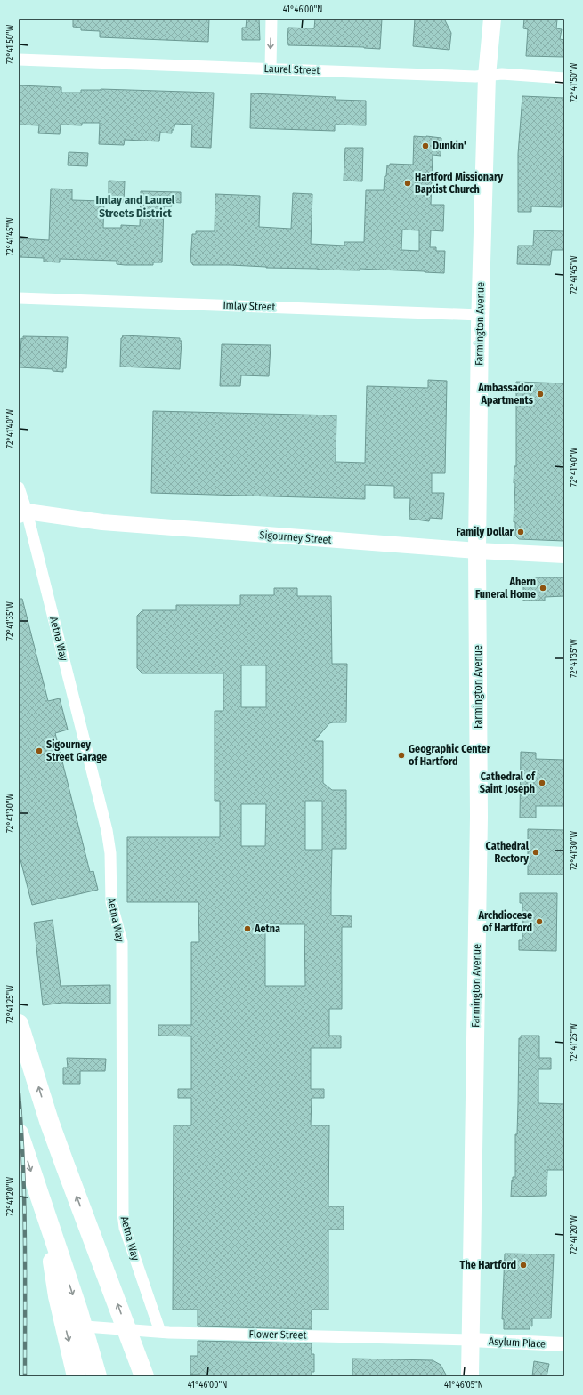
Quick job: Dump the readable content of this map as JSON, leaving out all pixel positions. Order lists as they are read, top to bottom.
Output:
{
  "streets": {
    "main road": ["Farmington Avenue", "Sigourney Street"],
    "street": [
      "Laurel Street",
      "Imlay Street",
      "Aetna Way",
      "Flower Street",
      "Asylum Place"
    ]
  },
  "crossings": [
    ["Laurel Street", "Farmington Avenue"],
    ["Imlay Street", "Farmington Avenue"],
    ["Farmington Avenue", "Sigourney Street"],
    ["Farmington Avenue", "Flower Street"],
    ["Farmington Avenue", "Asylum Place"],
    ["Sigourney Street", "Aetna Way"],
    ["Aetna Way", "Flower Street"],
    ["Flower Street", "Asylum Place"]
  ],
  "districts": ["Imlay and Laurel Streets District"],
  "places": [
    "Dunkin'",
    "Hartford Missionary Baptist Church",
    "Ambassador Apartments",
    "Family Dollar",
    "Ahern Funeral Home",
    "Sigourney Street Garage",
    "Geographic Center of Hartford",
    "Cathedral of Saint Joseph",
    "Cathedral Rectory",
    "Archdiocese of Hartford",
    "Aetna",
    "The Hartford"
  ],
  "coordinates": [
    "41°46'00\"N",
    "72°41'50\"W",
    "72°41'45\"W",
    "72°41'40\"W",
    "72°41'35\"W",
    "72°41'30\"W",
    "72°41'25\"W",
    "72°41'20\"W",
    "41°46'05\"N"
  ]
}
